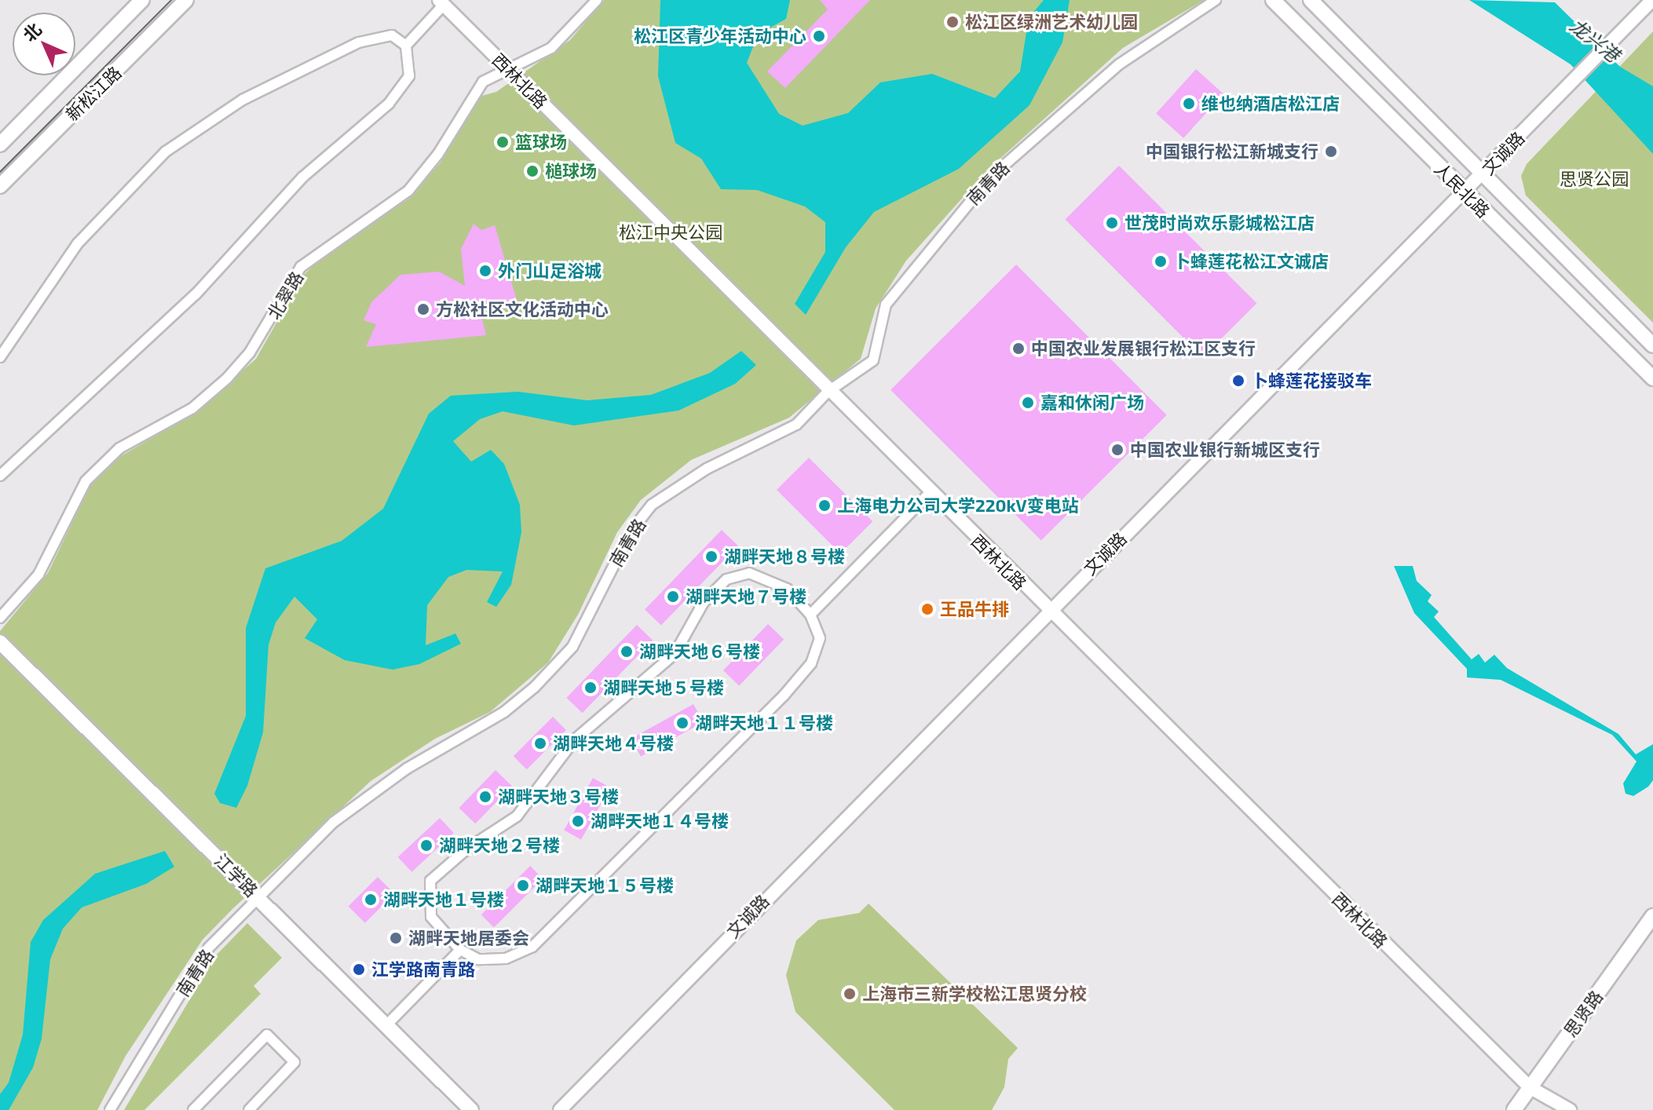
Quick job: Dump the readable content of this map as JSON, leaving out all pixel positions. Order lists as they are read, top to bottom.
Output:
{
  "streets": {
    "main road": [
      "新松江路",
      "人民北路",
      "江学路",
      "思贤路"
    ],
    "street": [
      "西林北路",
      "文诚路",
      "南青路",
      "北翠路"
    ]
  },
  "crossings": [
    ["西林北路", "文诚路"],
    ["西林北路", "南青路"],
    ["西林北路", "北翠路"],
    ["西林北路", "思贤路"],
    ["文诚路", "人民北路"],
    ["南青路", "江学路"]
  ],
  "water": ["龙兴港"],
  "parks": ["思贤公园", "松江中央公园"],
  "places": [
    "松江区绿洲艺术幼儿园",
    "松江区青少年活动中心",
    "维也纳酒店松江店",
    "篮球场",
    "中国银行松江新城支行",
    "槌球场",
    "世茂时尚欢乐影城松江店",
    "卜蜂莲花松江文诚店",
    "外门山足浴城",
    "方松社区文化活动中心",
    "中国农业发展银行松江区支行",
    "卜蜂莲花接驳车",
    "嘉和休闲广场",
    "中国农业银行新城区支行",
    "上海电力公司大学220kV变电站",
    "湖畔天地８号楼",
    "湖畔天地７号楼",
    "王品牛排",
    "湖畔天地６号楼",
    "湖畔天地５号楼",
    "湖畔天地１１号楼",
    "湖畔天地４号楼",
    "湖畔天地３号楼",
    "湖畔天地１４号楼",
    "湖畔天地２号楼",
    "湖畔天地１５号楼",
    "湖畔天地１号楼",
    "湖畔天地居委会",
    "江学路南青路",
    "上海市三新学校松江思贤分校"
  ],
  "north": "top left"
}
